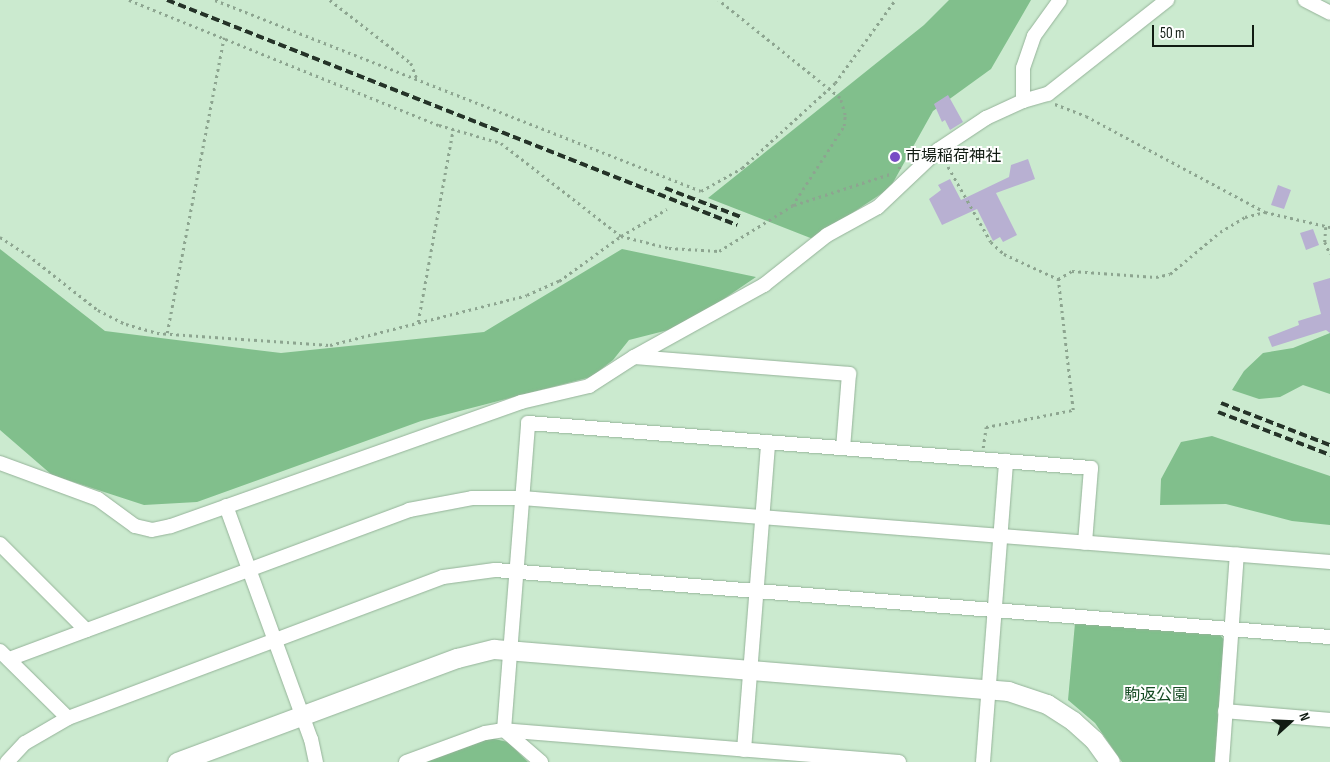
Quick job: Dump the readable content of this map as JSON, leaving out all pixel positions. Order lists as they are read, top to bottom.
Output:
{
  "parks": ["駒返公園"],
  "places": ["市場稲荷神社"],
  "scale_bar": "50 m",
  "north": "right"
}
